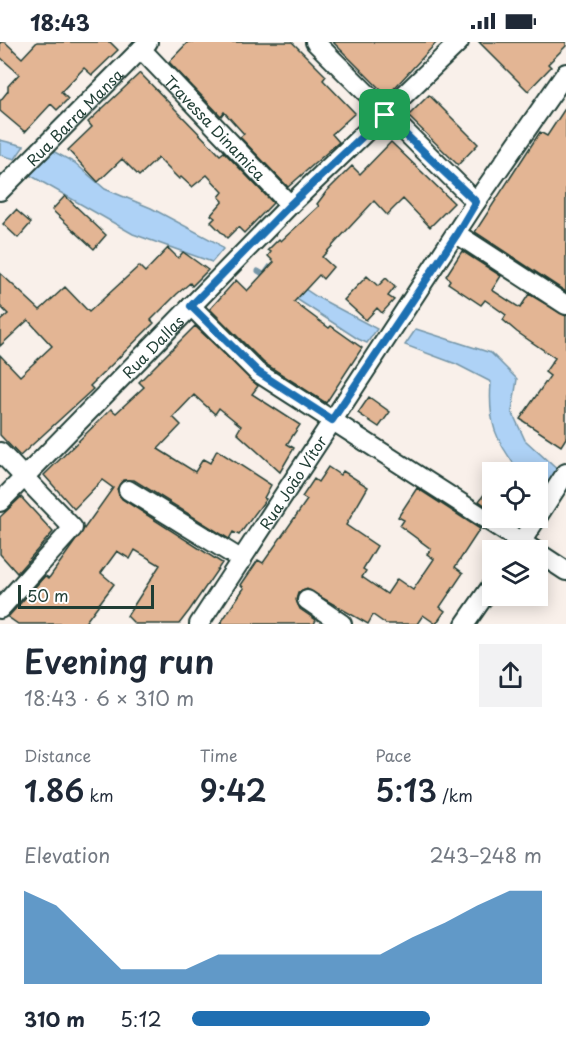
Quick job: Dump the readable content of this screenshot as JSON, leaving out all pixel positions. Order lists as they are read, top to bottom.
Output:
{
  "streets": {
    "street": [
      "Rua Barra Mansa",
      "Travessa Dinamica",
      "Rua Dallas",
      "Rua João Vítor"
    ]
  },
  "crossings": [
    ["Rua Barra Mansa", "Travessa Dinamica"],
    ["Travessa Dinamica", "Rua Dallas"]
  ],
  "scale_bar": "50 m",
  "page": {
    "status": "18:43",
    "scale": "50 m",
    "heading": ["Evening run", "18:43 · 6 × 310 m"],
    "stats": [
      ["Distance", "1.86 km"],
      ["Time", "9:42"],
      ["Pace", "5:13 /km"]
    ],
    "chart": ["Elevation", "243–248 m"],
    "list": [
      {
        "name": "310 m",
        "note": "5:12"
      }
    ]
  }
}
